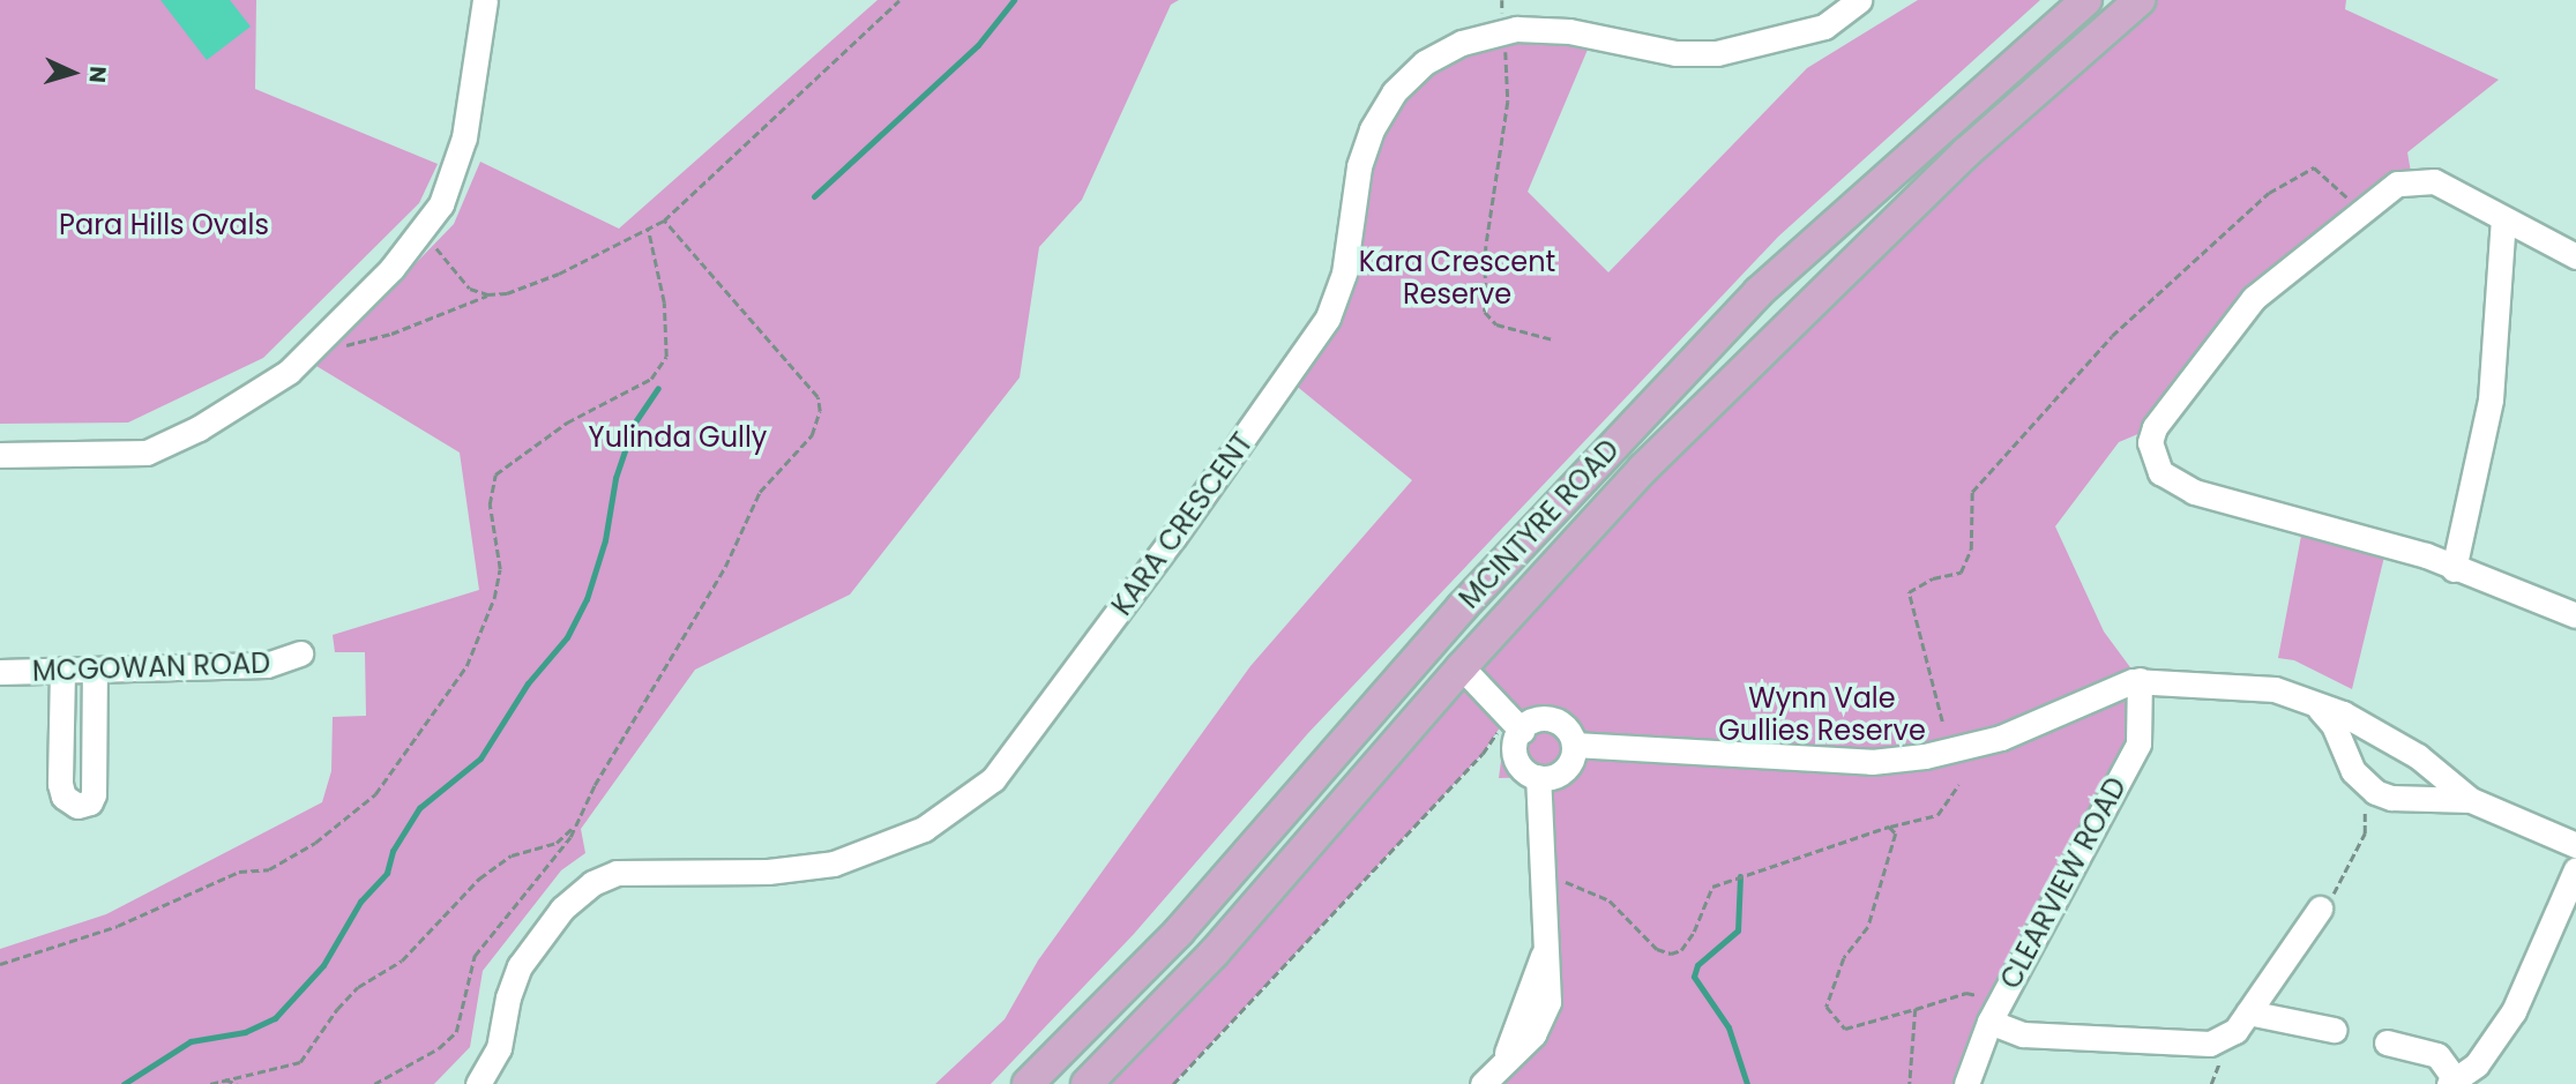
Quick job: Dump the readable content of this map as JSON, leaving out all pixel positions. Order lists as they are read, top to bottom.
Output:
{
  "streets": {
    "main road": ["MCINTYRE ROAD"],
    "street": ["KARA CRESCENT", "MCGOWAN ROAD", "CLEARVIEW ROAD"]
  },
  "parks": [
    "Para Hills Ovals",
    "Kara Crescent Reserve",
    "Yulinda Gully",
    "Wynn Vale Gullies Reserve"
  ],
  "north": "right"
}
